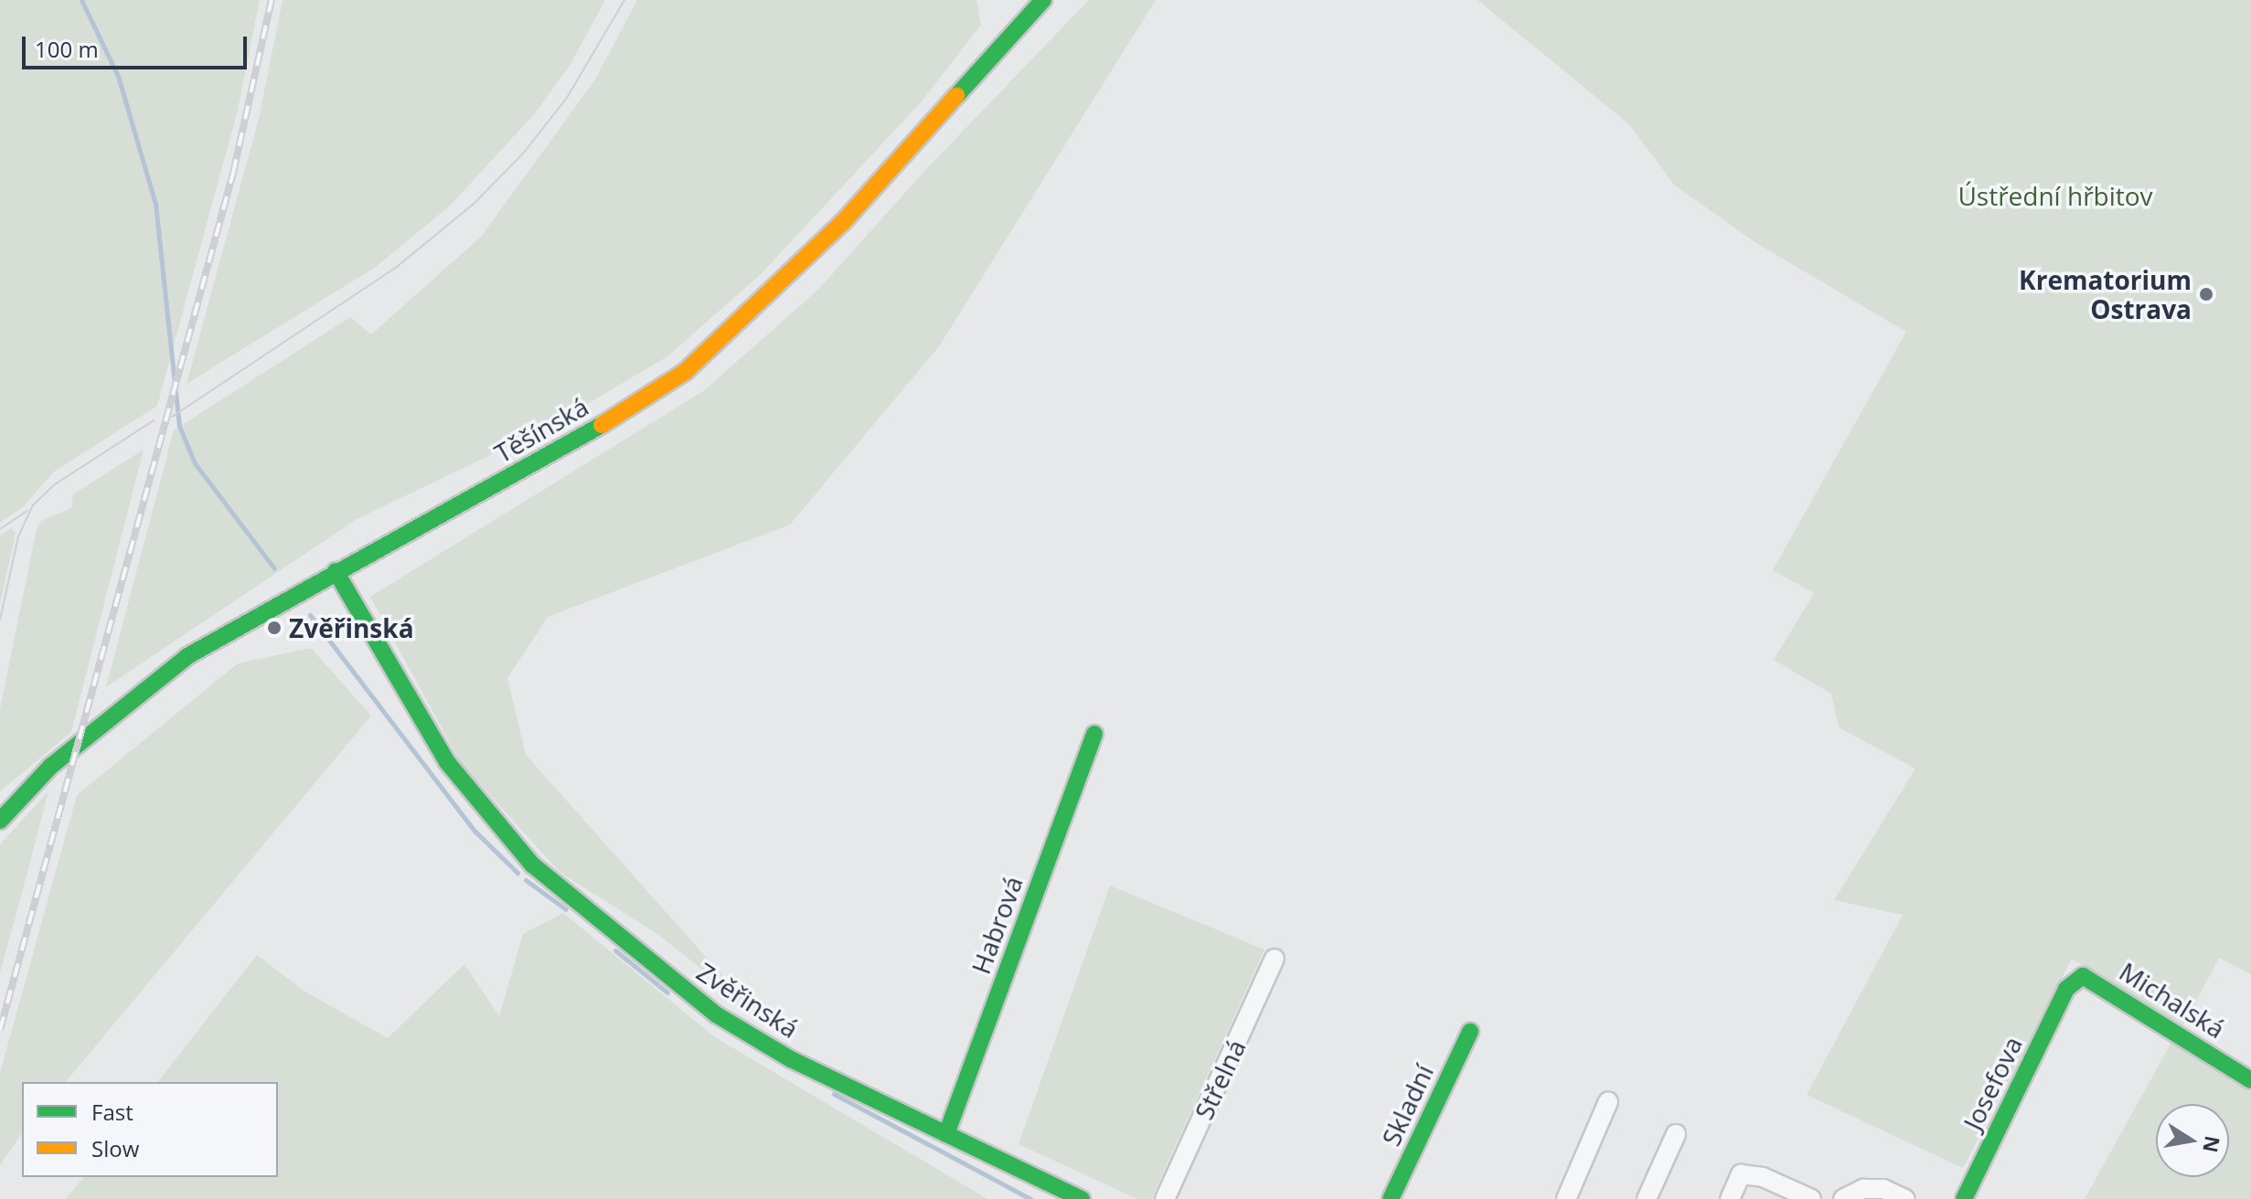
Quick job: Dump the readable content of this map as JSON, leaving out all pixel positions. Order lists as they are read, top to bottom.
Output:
{
  "streets": {
    "street": [
      "Těšínská",
      "Habrová",
      "Zvěřinská",
      "Michalská",
      "Střelná",
      "Josefova",
      "Skladní"
    ]
  },
  "crossings": [
    ["Těšínská", "Zvěřinská"],
    ["Habrová", "Zvěřinská"],
    ["Michalská", "Josefova"]
  ],
  "parks": ["Ústřední hřbitov"],
  "places": ["Krematorium Ostrava", "Zvěřinská"],
  "legend": ["Fast", "Slow"],
  "scale_bar": "100 m",
  "north": "right"
}
